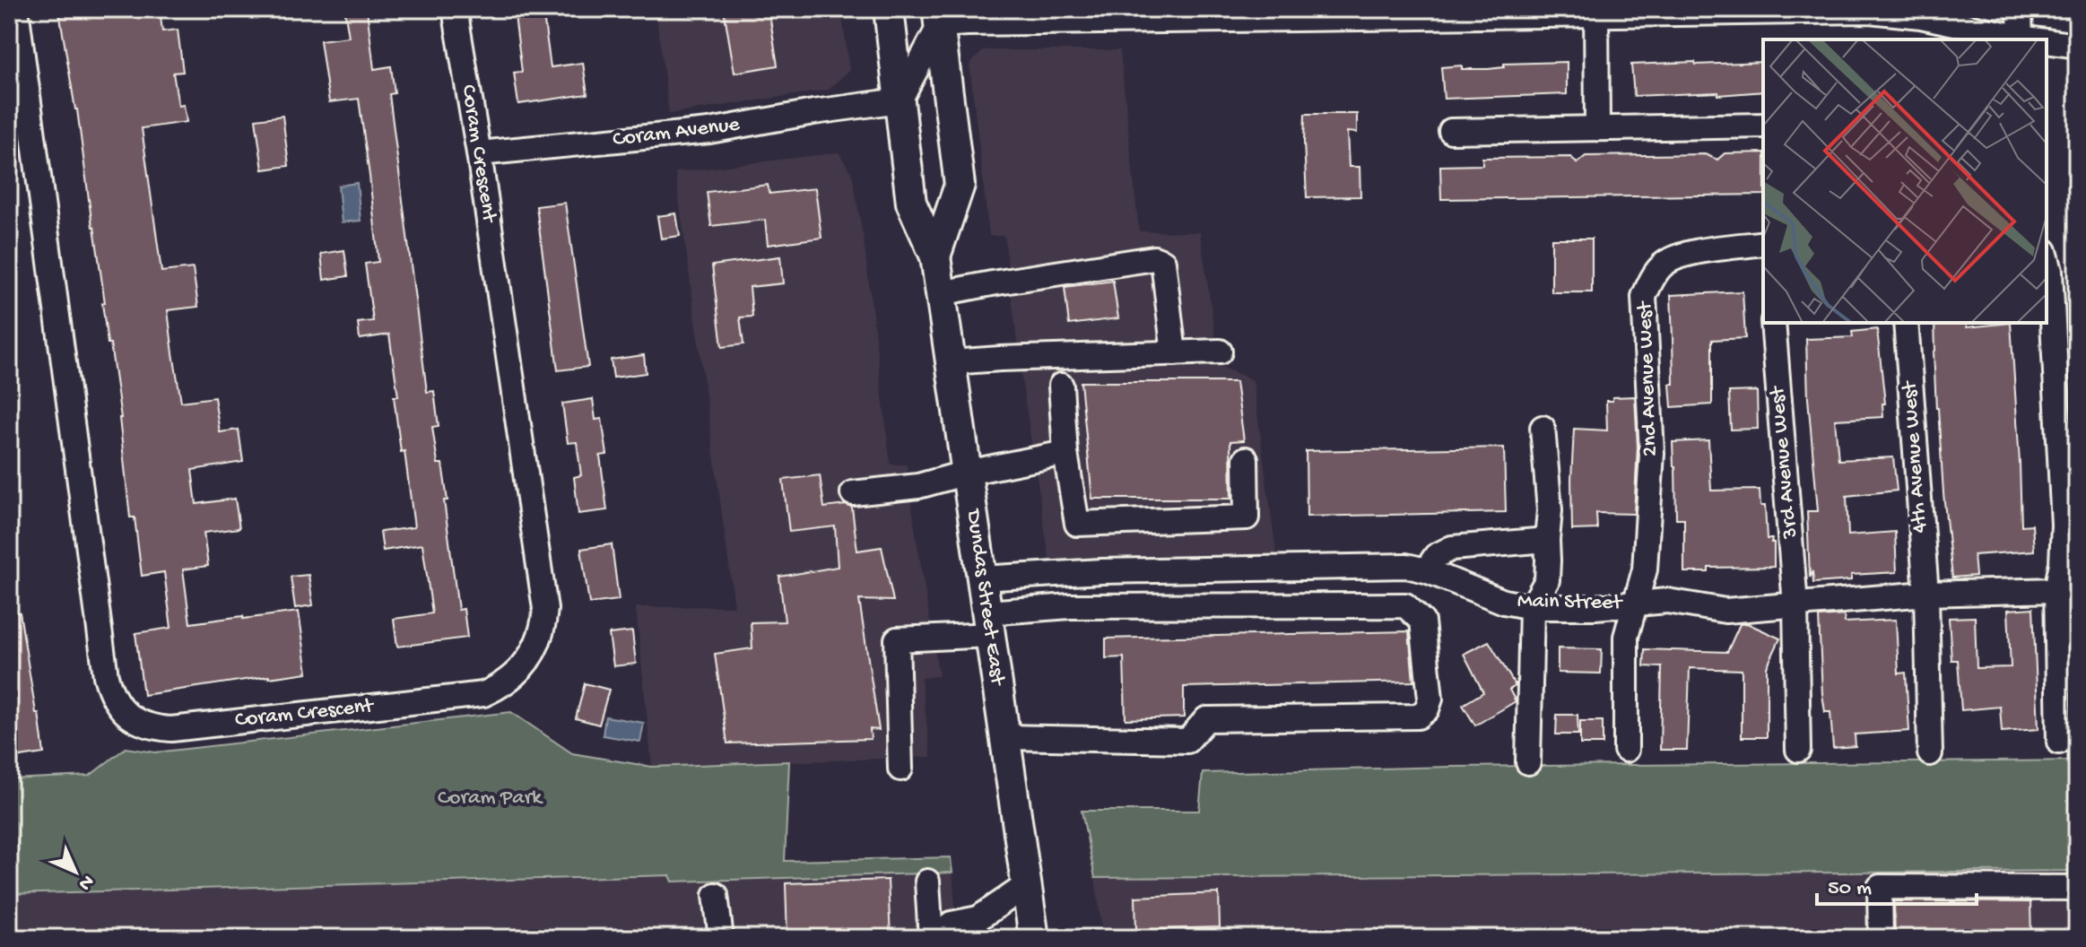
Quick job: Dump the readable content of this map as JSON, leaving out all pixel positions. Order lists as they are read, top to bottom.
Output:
{
  "streets": {
    "main road": ["Dundas Street East"],
    "street": [
      "Coram Avenue",
      "Coram Crescent",
      "2nd Avenue West",
      "4th Avenue West",
      "3rd Avenue West",
      "Main Street"
    ]
  },
  "crossings": [
    ["Coram Avenue", "Coram Crescent"],
    ["Coram Avenue", "Dundas Street East"],
    ["2nd Avenue West", "Main Street"],
    ["4th Avenue West", "Main Street"],
    ["3rd Avenue West", "Main Street"],
    ["Dundas Street East", "Main Street"]
  ],
  "parks": ["Coram Park"],
  "scale_bar": "50 m",
  "north": "bottom right"
}
